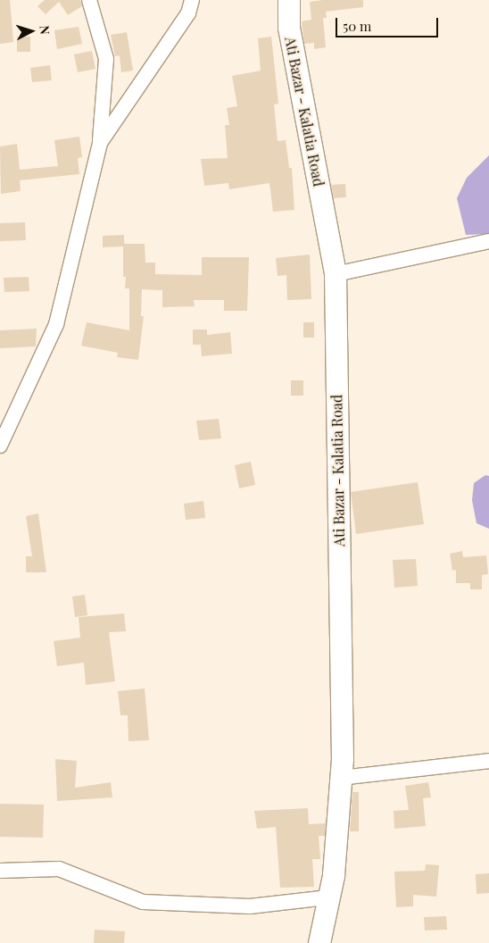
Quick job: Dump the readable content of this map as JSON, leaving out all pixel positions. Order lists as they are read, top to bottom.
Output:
{
  "streets": {
    "main road": ["Ati Bazar - Kalatia Road"]
  },
  "scale_bar": "50 m",
  "north": "right"
}
